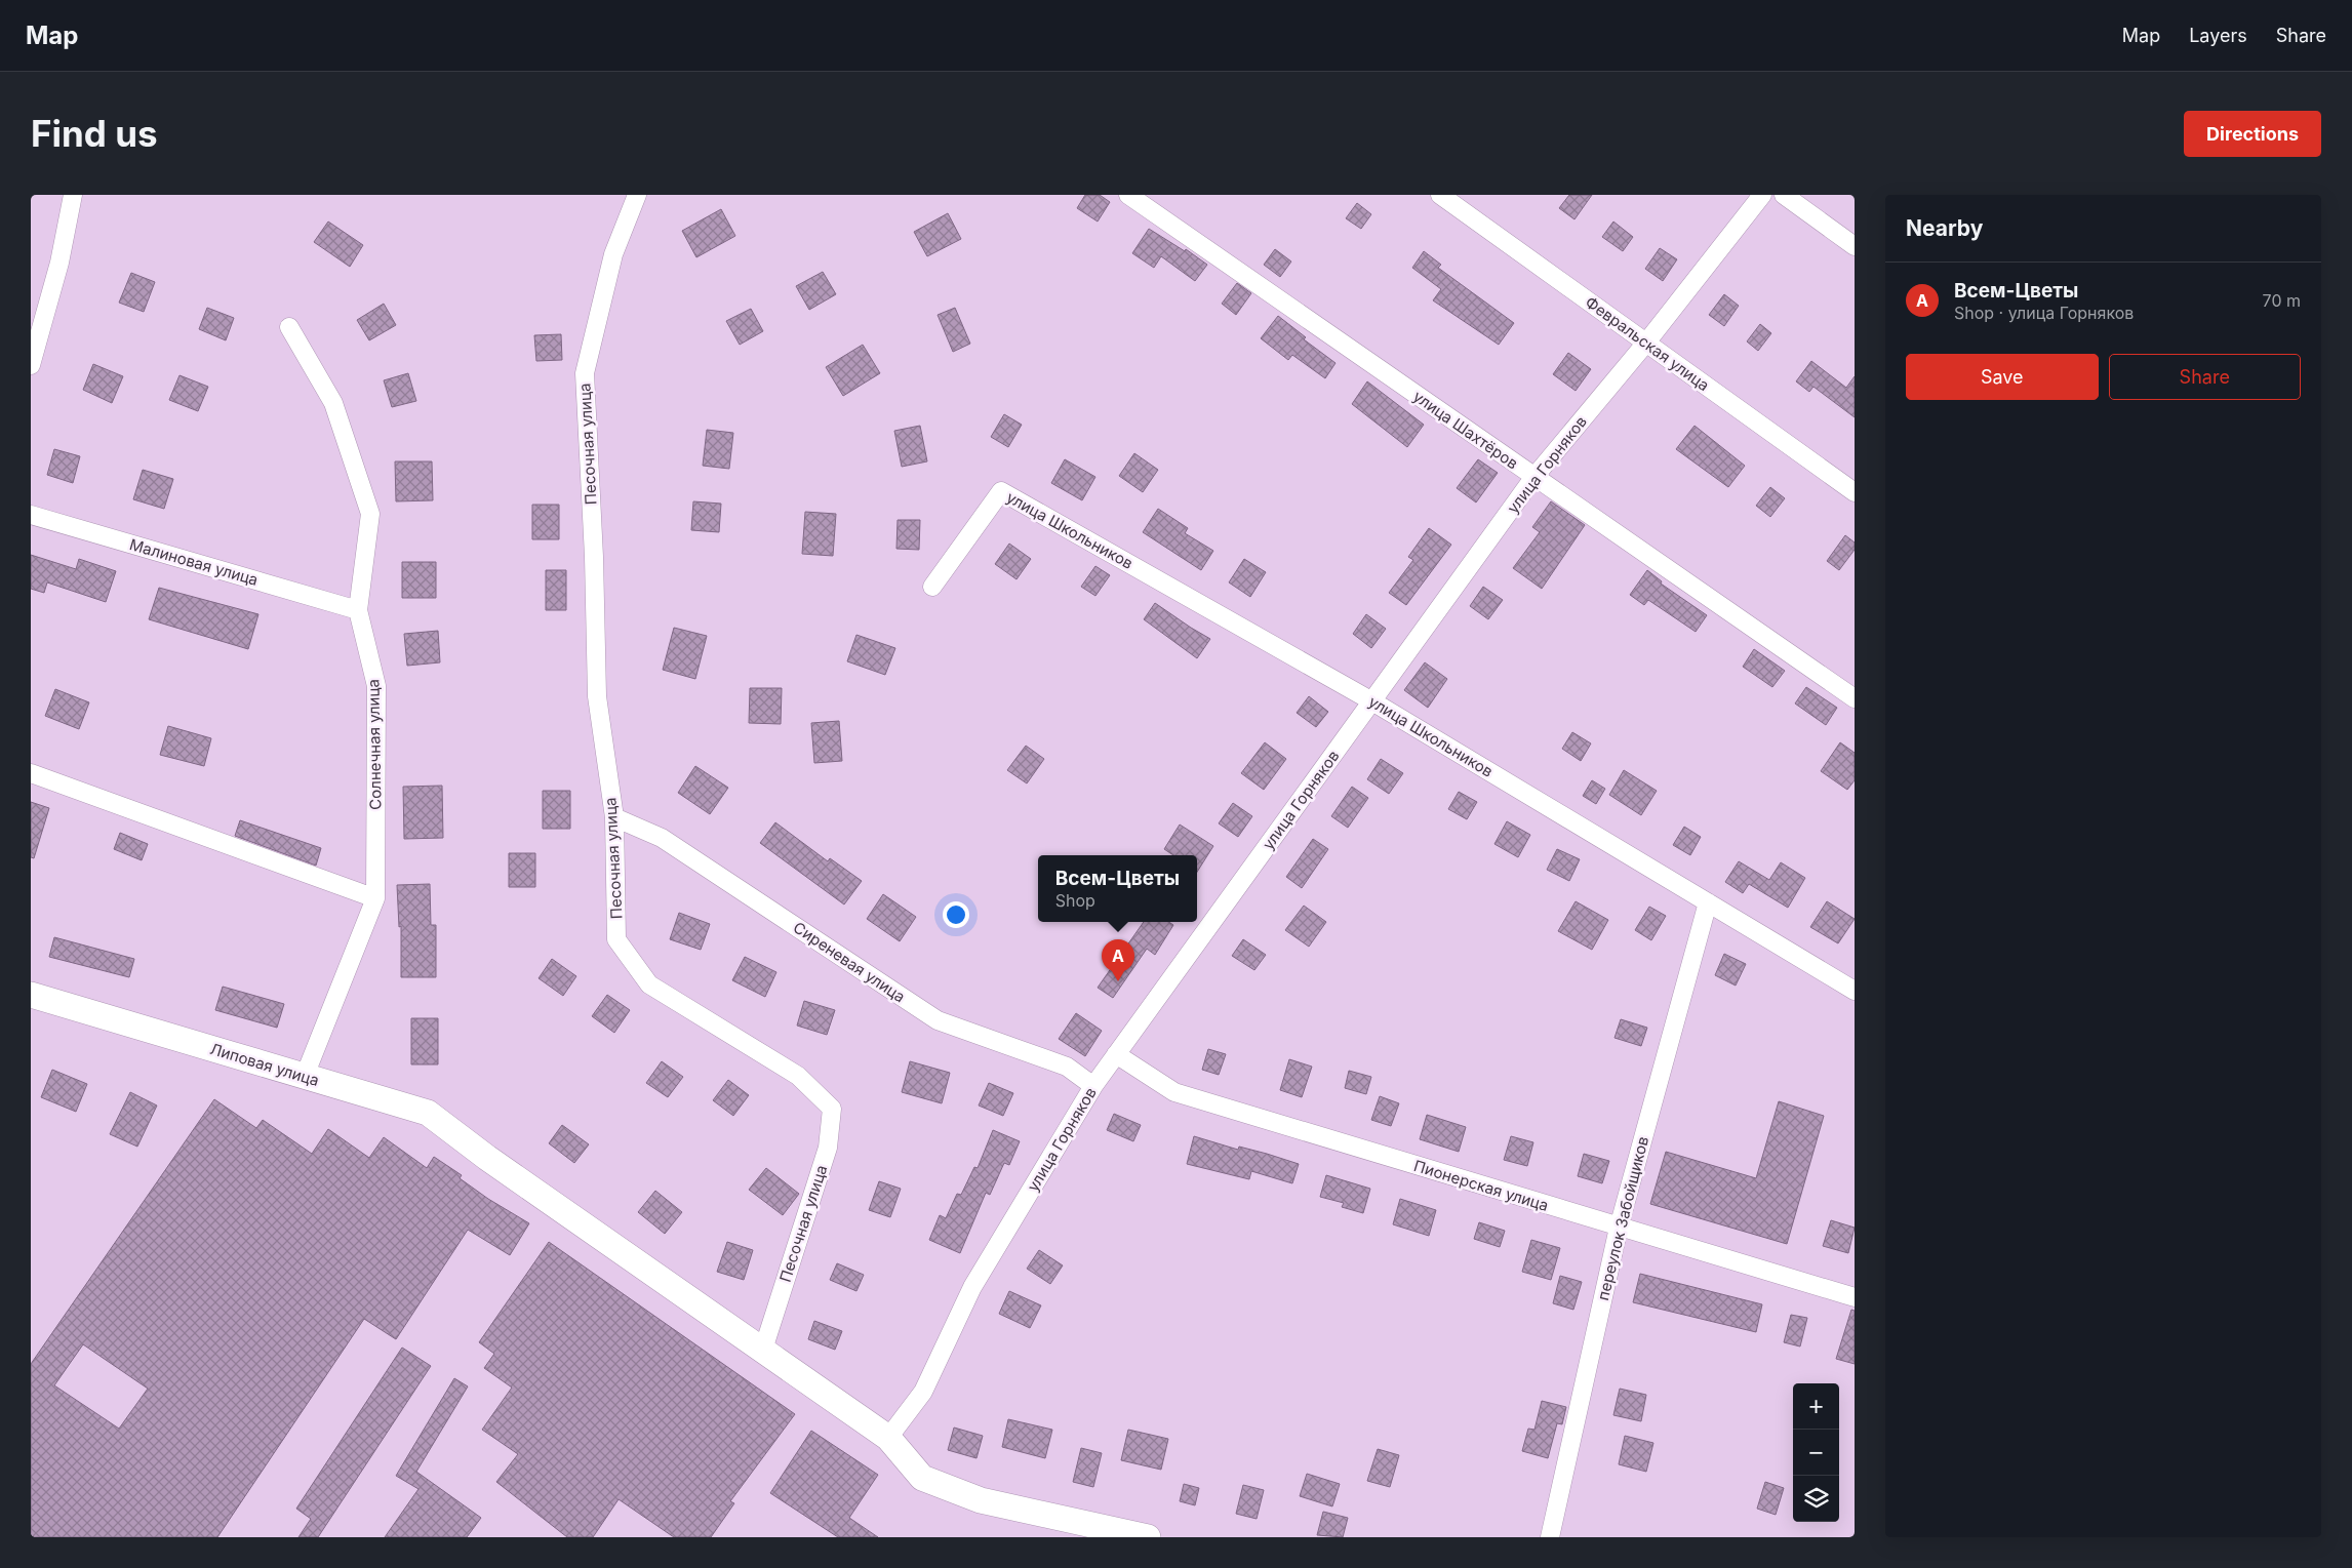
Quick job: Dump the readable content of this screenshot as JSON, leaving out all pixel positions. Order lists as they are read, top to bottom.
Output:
{
  "streets": {
    "main road": ["Липовая улица"],
    "street": [
      "Февральская улица",
      "улица Шахтёров",
      "Песочная улица",
      "улица Горняков",
      "улица Школьников",
      "Малиновая улица",
      "Солнечная улица",
      "Сиреневая улица",
      "Пионерская улица",
      "переулок Забойщиков"
    ]
  },
  "crossings": [
    ["Февральская улица", "улица Горняков"],
    ["улица Шахтёров", "улица Горняков"],
    ["Песочная улица", "Сиреневая улица"],
    ["Песочная улица", "Липовая улица"],
    ["улица Горняков", "улица Школьников"],
    ["улица Горняков", "Сиреневая улица"],
    ["улица Горняков", "Липовая улица"],
    ["улица Горняков", "Пионерская улица"],
    ["улица Школьников", "переулок Забойщиков"],
    ["Малиновая улица", "Солнечная улица"],
    ["Солнечная улица", "Липовая улица"],
    ["Пионерская улица", "переулок Забойщиков"]
  ],
  "page": {
    "header": "Map",
    "nav": ["Map", "Layers", "Share"],
    "buttons": [
      "Directions",
      ["Save", "Share"]
    ],
    "title": "Find us",
    "heading": "Nearby",
    "list": [
      {
        "mark": "A",
        "name": "Всем-Цветы",
        "note": "Shop · улица Горняков",
        "value": "70 m"
      }
    ],
    "popup": ["Всем-Цветы", "Shop"],
    "pins": "A",
    "map_buttons": ["+", "−"]
  }
}
